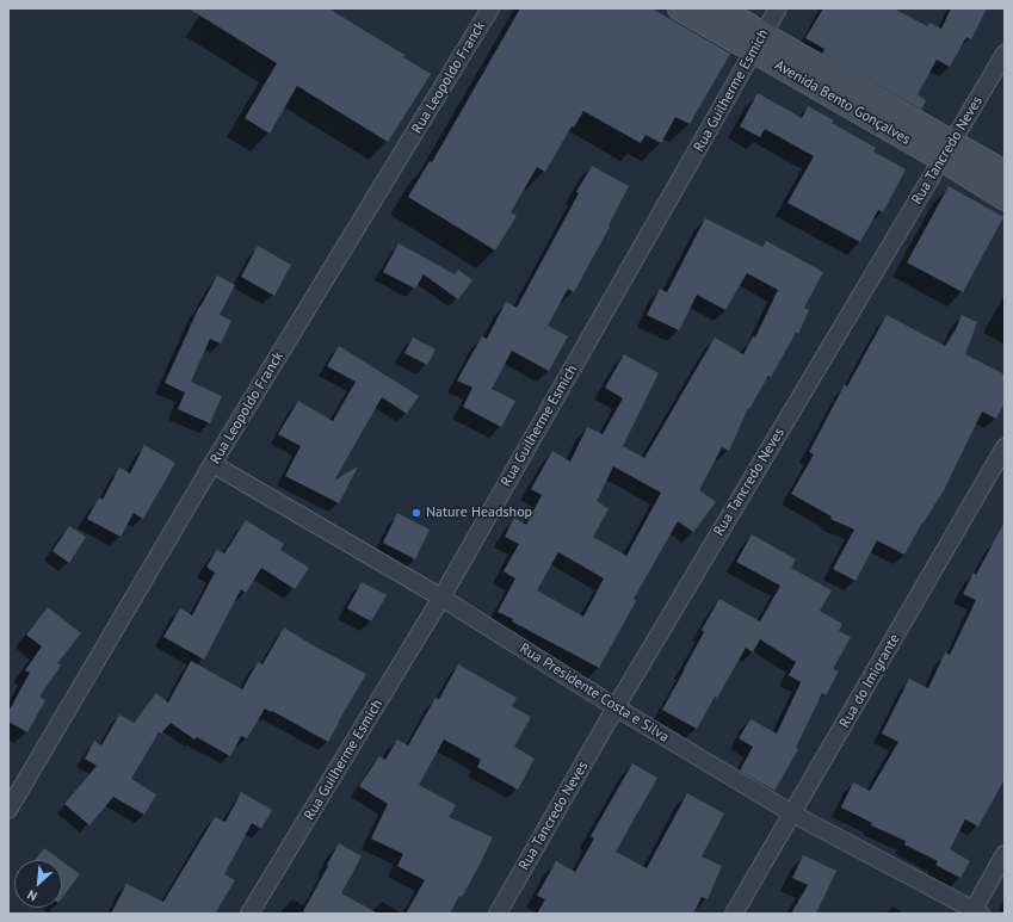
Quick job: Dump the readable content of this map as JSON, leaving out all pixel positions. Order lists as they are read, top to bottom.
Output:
{
  "streets": {
    "main road": ["Avenida Bento Gonçalves"],
    "street": [
      "Rua Leopoldo Franck",
      "Rua Guilherme Esmich",
      "Rua Tancredo Neves",
      "Rua do Imigrante",
      "Rua Presidente Costa e Silva"
    ]
  },
  "crossings": [
    ["Rua Leopoldo Franck", "Rua Presidente Costa e Silva"],
    ["Rua Guilherme Esmich", "Avenida Bento Gonçalves"],
    ["Rua Guilherme Esmich", "Rua Presidente Costa e Silva"],
    ["Avenida Bento Gonçalves", "Rua Tancredo Neves"],
    ["Rua Tancredo Neves", "Rua Presidente Costa e Silva"],
    ["Rua do Imigrante", "Rua Presidente Costa e Silva"]
  ],
  "places": ["Nature Headshop"],
  "north": "bottom left"
}
